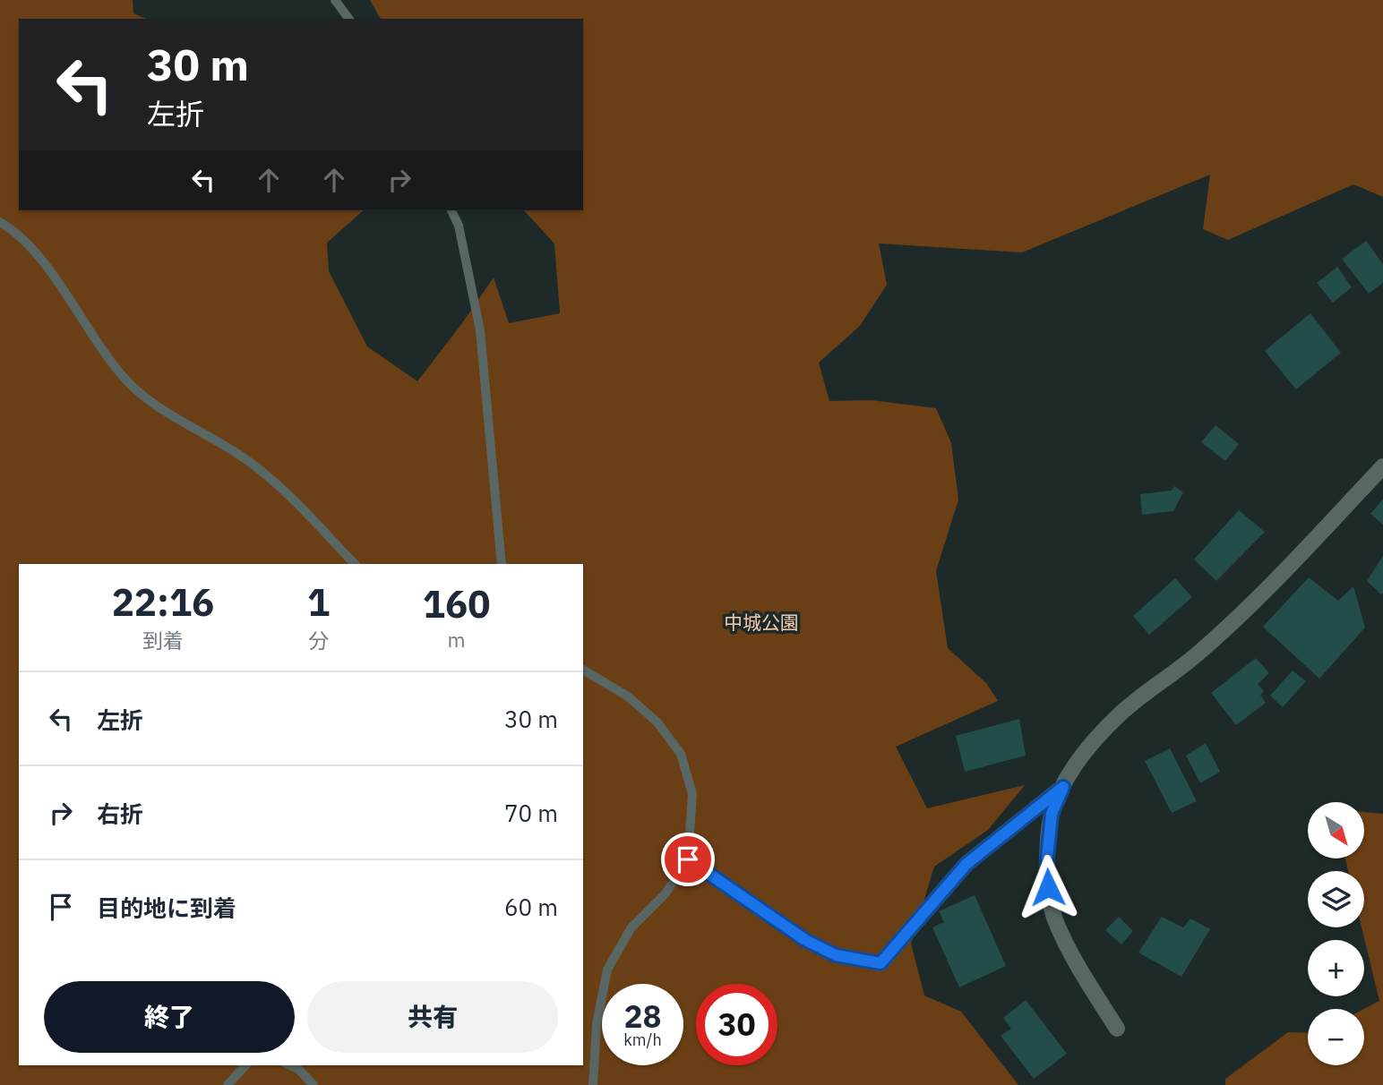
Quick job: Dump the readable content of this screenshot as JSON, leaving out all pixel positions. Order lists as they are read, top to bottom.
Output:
{
  "parks": ["中城公園"],
  "north": "bottom right",
  "page": {
    "turn": ["30 m", "左折"],
    "eta": [
      "22:16",
      "到着",
      "1",
      "分",
      "160",
      "m"
    ],
    "list": [
      {
        "name": "左折",
        "value": "30 m"
      },
      {
        "name": "右折",
        "value": "70 m"
      },
      {
        "name": "目的地に到着",
        "value": "60 m"
      }
    ],
    "map_buttons": ["+", "−"],
    "buttons": ["終了", "共有"],
    "speed": "28 km/h",
    "limit": "30"
  }
}
